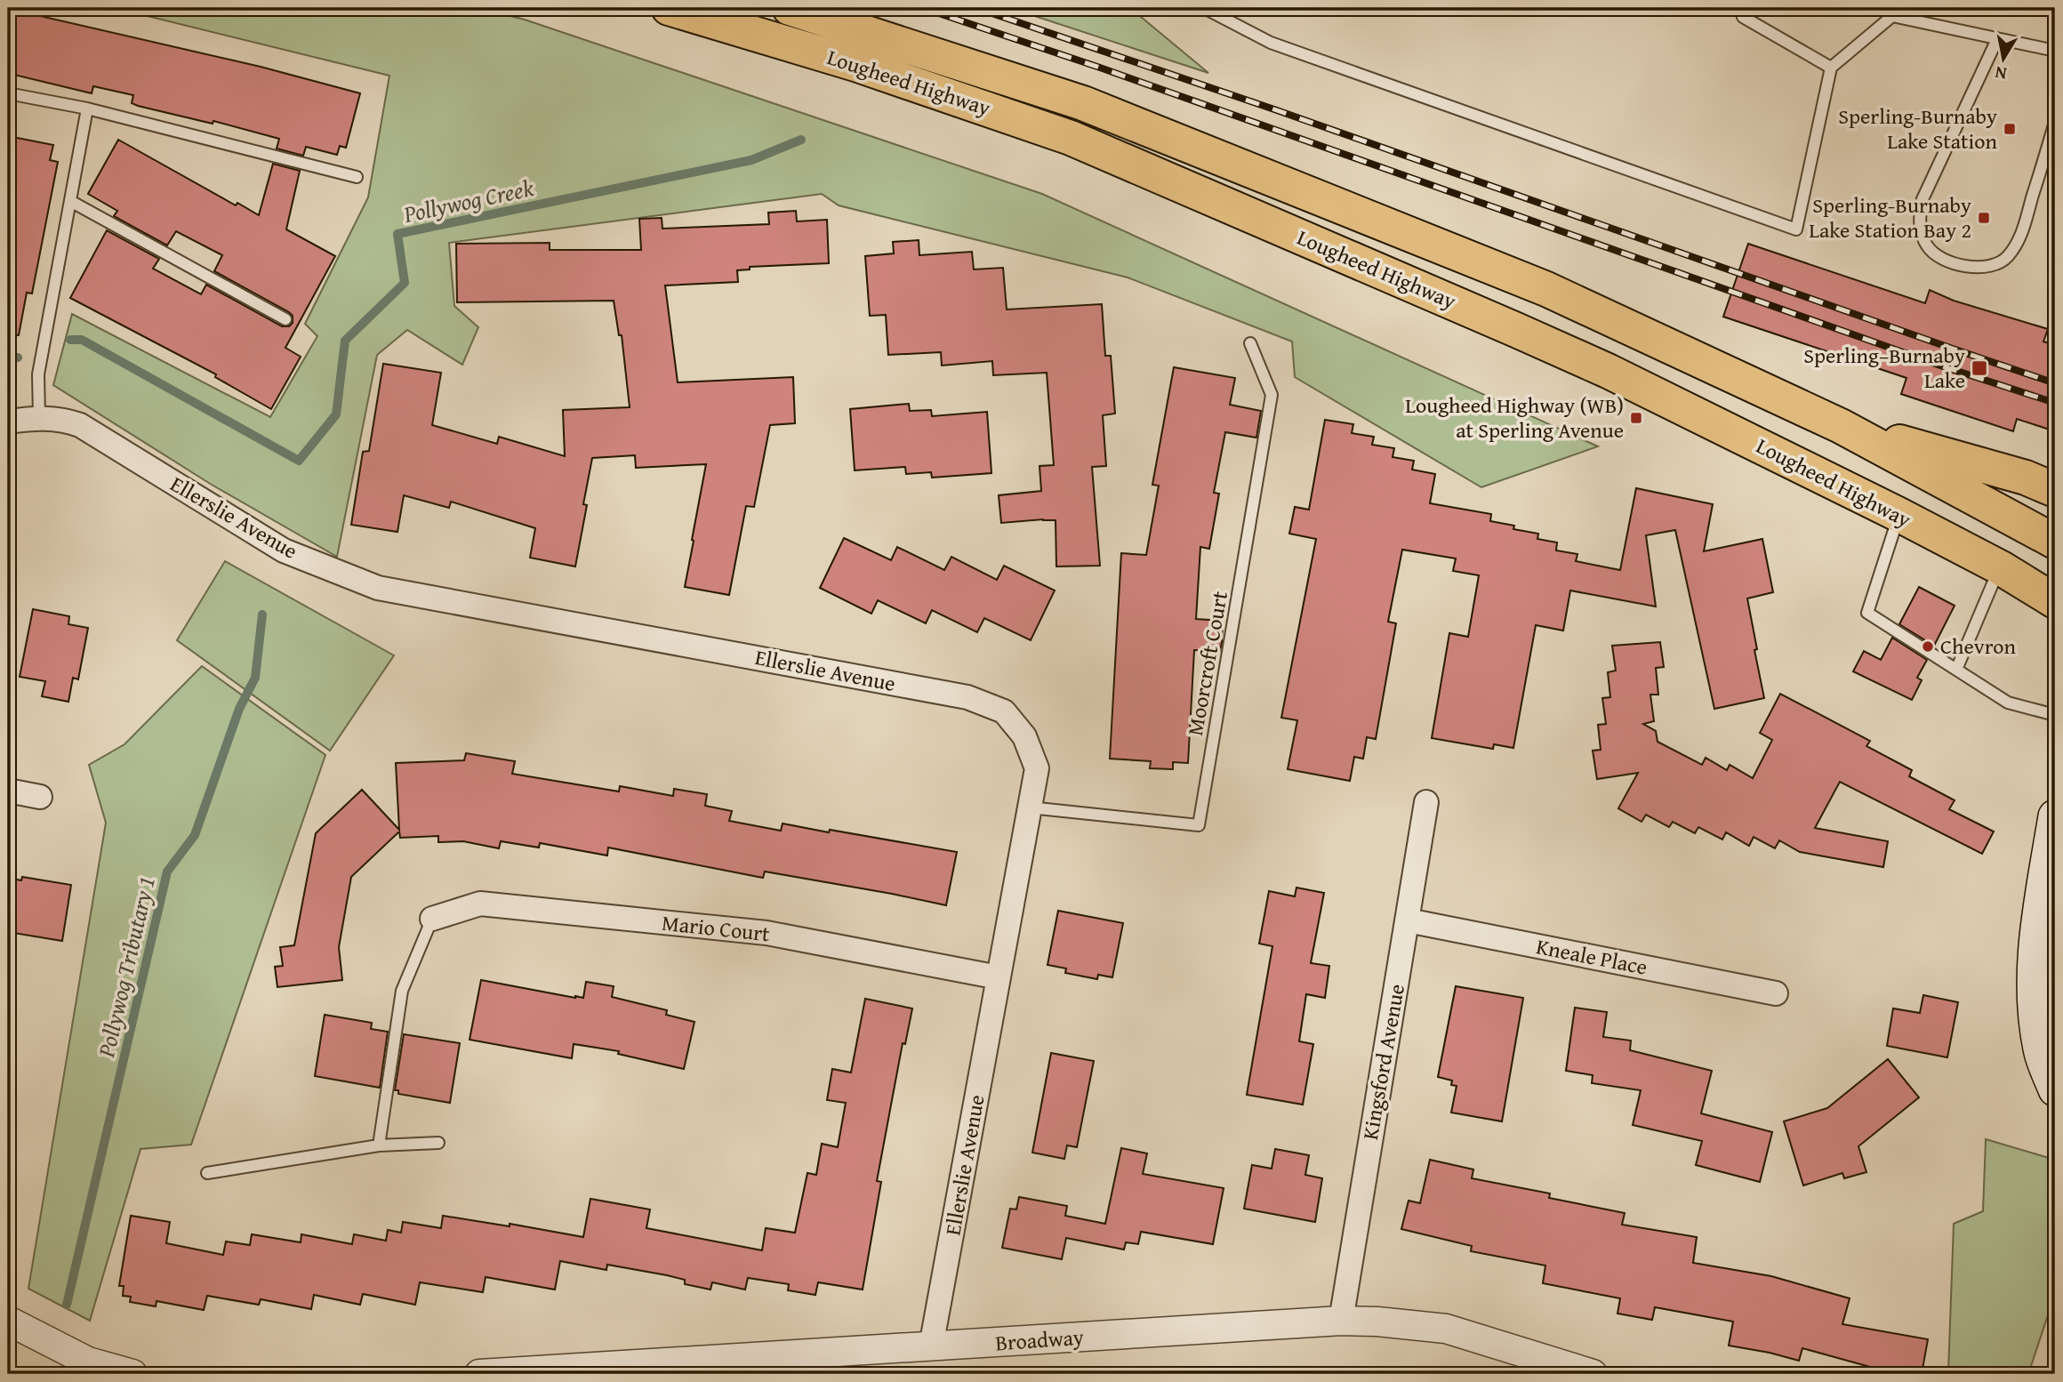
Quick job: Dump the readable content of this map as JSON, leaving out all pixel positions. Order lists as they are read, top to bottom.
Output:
{
  "streets": {
    "main road": ["Lougheed Highway"],
    "street": [
      "Ellerslie Avenue",
      "Mario Court",
      "Kneale Place",
      "Kingsford Avenue",
      "Broadway"
    ],
    "lane": ["Moorcroft Court"]
  },
  "crossings": [
    ["Ellerslie Avenue", "Moorcroft Court"],
    ["Ellerslie Avenue", "Mario Court"],
    ["Ellerslie Avenue", "Broadway"],
    ["Kneale Place", "Kingsford Avenue"],
    ["Kingsford Avenue", "Broadway"]
  ],
  "water": ["Pollywog Creek", "Pollywog Tributary 1"],
  "places": {
    "transit": [
      "Sperling-Burnaby Lake Station",
      "Sperling-Burnaby Lake Station Bay 2",
      "Sperling–Burnaby Lake",
      "Lougheed Highway (WB) at Sperling Avenue"
    ],
    "other": ["Chevron"]
  },
  "north": "bottom"
}
